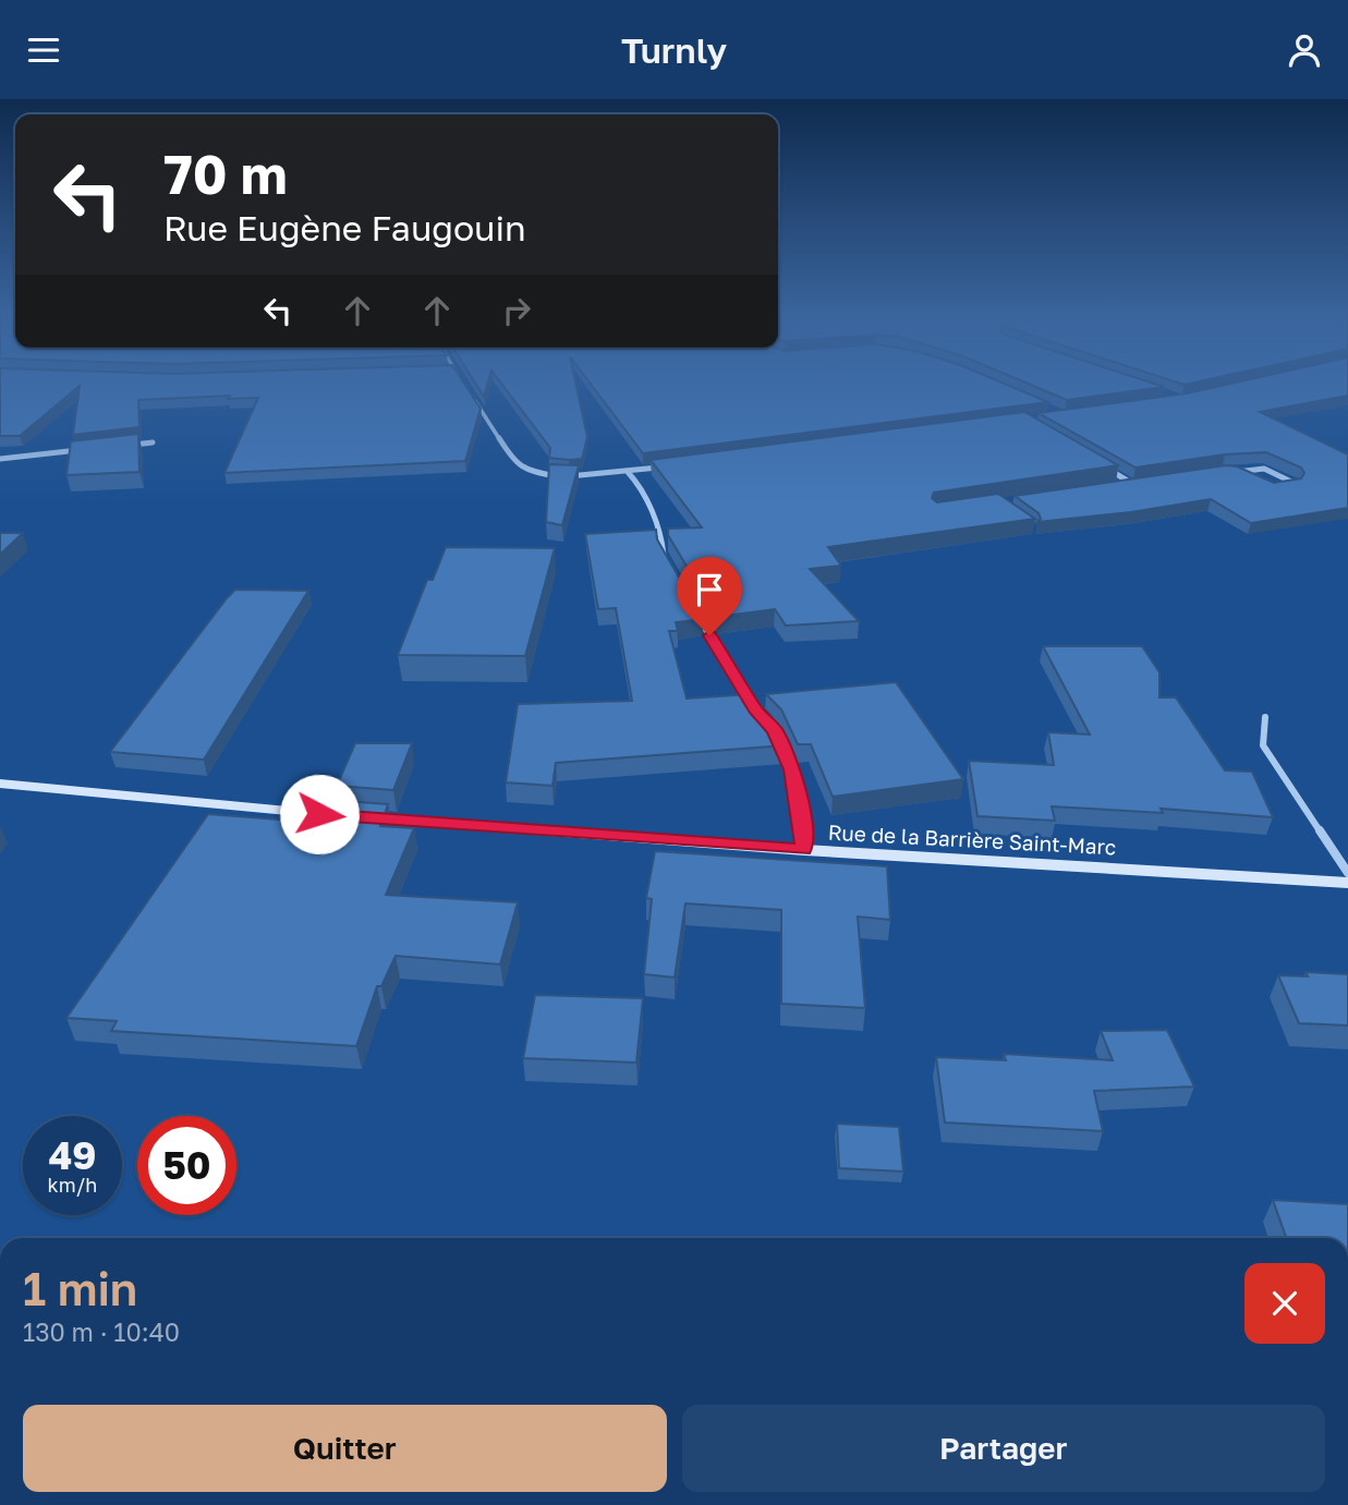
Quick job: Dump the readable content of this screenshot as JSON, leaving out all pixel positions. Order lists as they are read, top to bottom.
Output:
{
  "streets": {
    "main road": ["Rue de la Barrière Saint-Marc"]
  },
  "page": {
    "header": "Turnly",
    "turn": ["70 m", "Rue Eugène Faugouin"],
    "speed": "49 km/h",
    "limit": "50",
    "heading": ["1 min", "130 m · 10:40"],
    "buttons": ["Quitter", "Partager"]
  }
}
